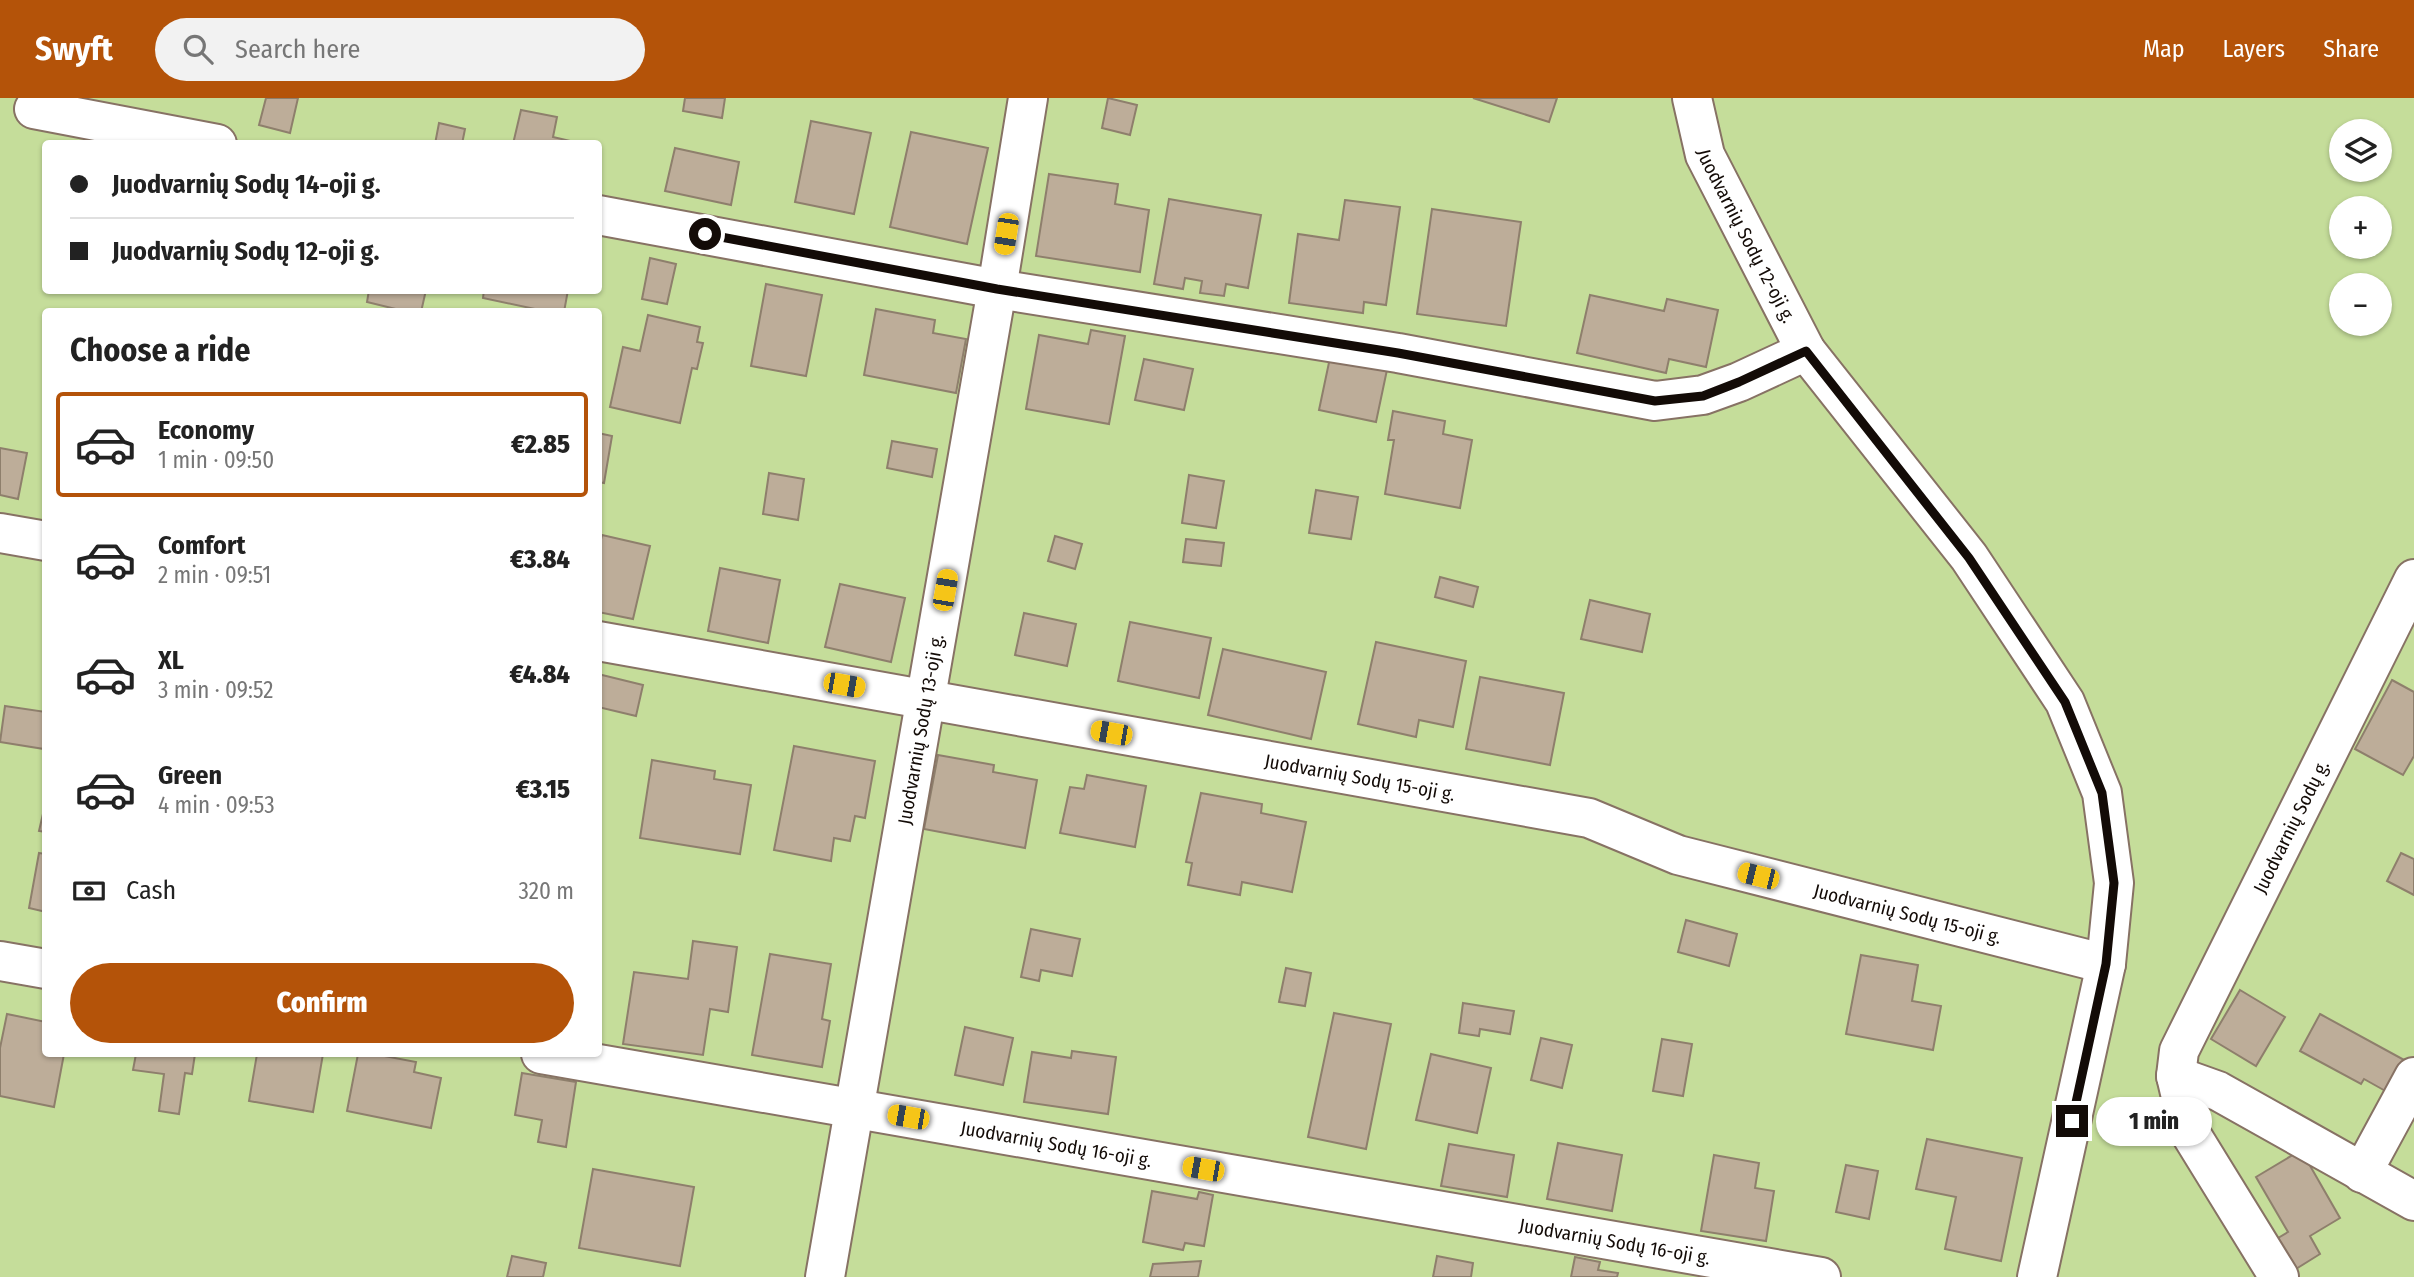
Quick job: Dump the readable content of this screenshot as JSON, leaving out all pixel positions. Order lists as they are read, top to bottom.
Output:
{
  "streets": {
    "street": [
      "Juodvarnių Sodų 12-oji g.",
      "Juodvarnių Sodų 13-oji g.",
      "Juodvarnių Sodų 15-oji g.",
      "Juodvarnių Sodų g.",
      "Juodvarnių Sodų 16-oji g."
    ]
  },
  "crossings": [
    ["Juodvarnių Sodų 12-oji g.", "Juodvarnių Sodų 15-oji g."],
    ["Juodvarnių Sodų 13-oji g.", "Juodvarnių Sodų 15-oji g."],
    ["Juodvarnių Sodų 13-oji g.", "Juodvarnių Sodų 16-oji g."]
  ],
  "page": {
    "header": "Swyft",
    "search": "Search here",
    "nav": ["Map", "Layers", "Share"],
    "map_buttons": ["+", "−"],
    "banner": ["Juodvarnių Sodų 14-oji g.", "Juodvarnių Sodų 12-oji g."],
    "heading": "Choose a ride",
    "list": [
      {
        "name": "Economy",
        "note": "1 min · 09:50",
        "value": "€2.85"
      },
      {
        "name": "Comfort",
        "note": "2 min · 09:51",
        "value": "€3.84"
      },
      {
        "name": "XL",
        "note": "3 min · 09:52",
        "value": "€4.84"
      },
      {
        "name": "Green",
        "note": "4 min · 09:53",
        "value": "€3.15"
      }
    ],
    "pay": ["Cash", "320 m"],
    "buttons": "Confirm",
    "bubble": "1 min"
  }
}
